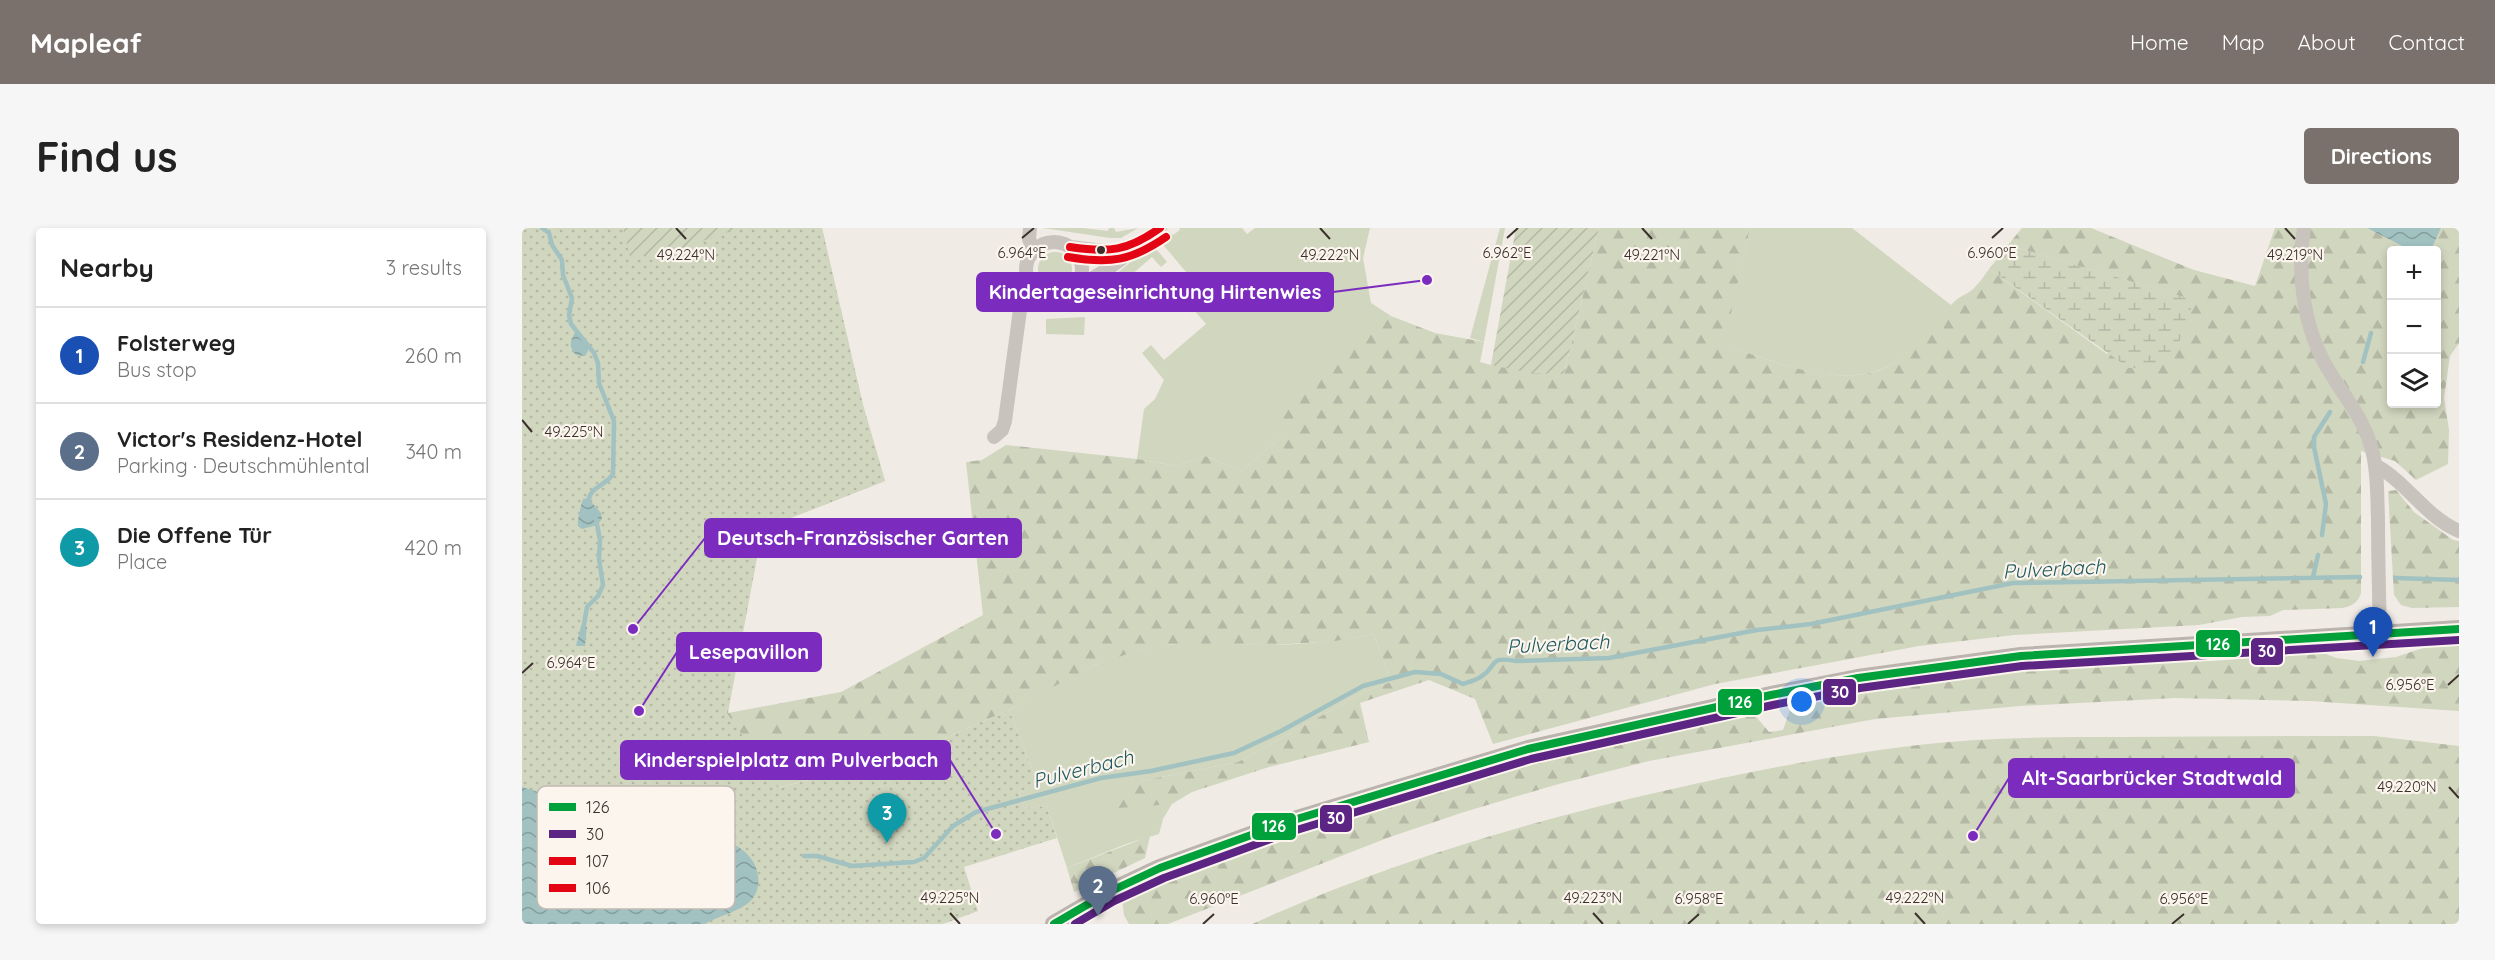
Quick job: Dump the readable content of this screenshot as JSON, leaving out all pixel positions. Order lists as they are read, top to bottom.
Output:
{
  "water": ["Pulverbach"],
  "places": [
    "Kindertageseinrichtung Hirtenwies",
    "Deutsch-Französischer Garten",
    "Lesepavillon",
    "Kinderspielplatz am Pulverbach",
    "Alt-Saarbrücker Stadtwald"
  ],
  "lines": [
    "transit line 107",
    "transit line 106",
    "transit line 126",
    "transit line 30"
  ],
  "legend": [
    "126",
    "30",
    "107",
    "106"
  ],
  "page": {
    "header": "Mapleaf",
    "nav": [
      "Home",
      "Map",
      "About",
      "Contact"
    ],
    "buttons": "Directions",
    "title": "Find us",
    "heading": ["Nearby", "3 results"],
    "map_buttons": ["+", "−"],
    "list": [
      {
        "mark": "1",
        "name": "Folsterweg",
        "note": "Bus stop",
        "value": "260 m"
      },
      {
        "mark": "2",
        "name": "Victor's Residenz-Hotel",
        "note": "Parking · Deutschmühlental",
        "value": "340 m"
      },
      {
        "mark": "3",
        "name": "Die Offene Tür",
        "note": "Place",
        "value": "420 m"
      }
    ],
    "pins": ["1", "3", "2"]
  },
  "coordinates": [
    "6.964°E",
    "6.962°E",
    "6.960°E",
    "49.224°N",
    "49.222°N",
    "49.221°N",
    "49.219°N",
    "49.225°N",
    "6.956°E",
    "49.220°N",
    "49.223°N",
    "6.958°E"
  ]
}
